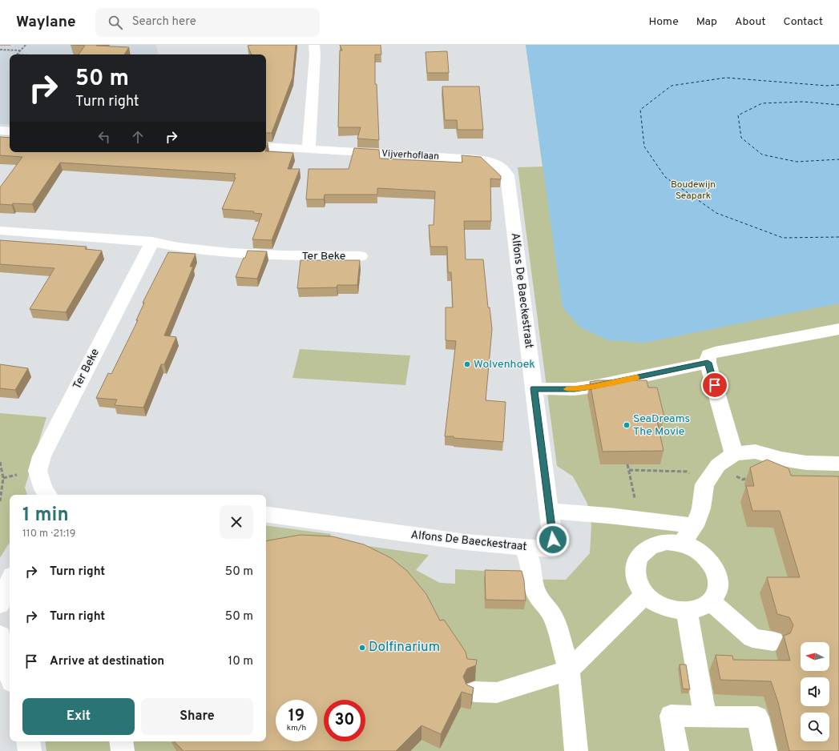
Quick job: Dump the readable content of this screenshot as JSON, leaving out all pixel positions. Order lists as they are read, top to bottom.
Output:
{
  "streets": {
    "street": ["Vijverhoflaan", "Ter Beke", "Alfons De Baeckestraat"]
  },
  "crossings": [
    ["Vijverhoflaan", "Alfons De Baeckestraat"]
  ],
  "parks": ["Boudewijn Seapark"],
  "places": ["Wolvenhoek", "SeaDreams The Movie", "Dolfinarium"],
  "north": "left",
  "page": {
    "header": "Waylane",
    "search": "Search here",
    "nav": [
      "Home",
      "Map",
      "About",
      "Contact"
    ],
    "turn": ["50 m", "Turn right"],
    "heading": ["1 min", "110 m · 21:19"],
    "list": [
      {
        "name": "Turn right",
        "value": "50 m"
      },
      {
        "name": "Turn right",
        "value": "50 m"
      },
      {
        "name": "Arrive at destination",
        "value": "10 m"
      }
    ],
    "buttons": ["Exit", "Share"],
    "speed": "19 km/h",
    "limit": "30"
  }
}
